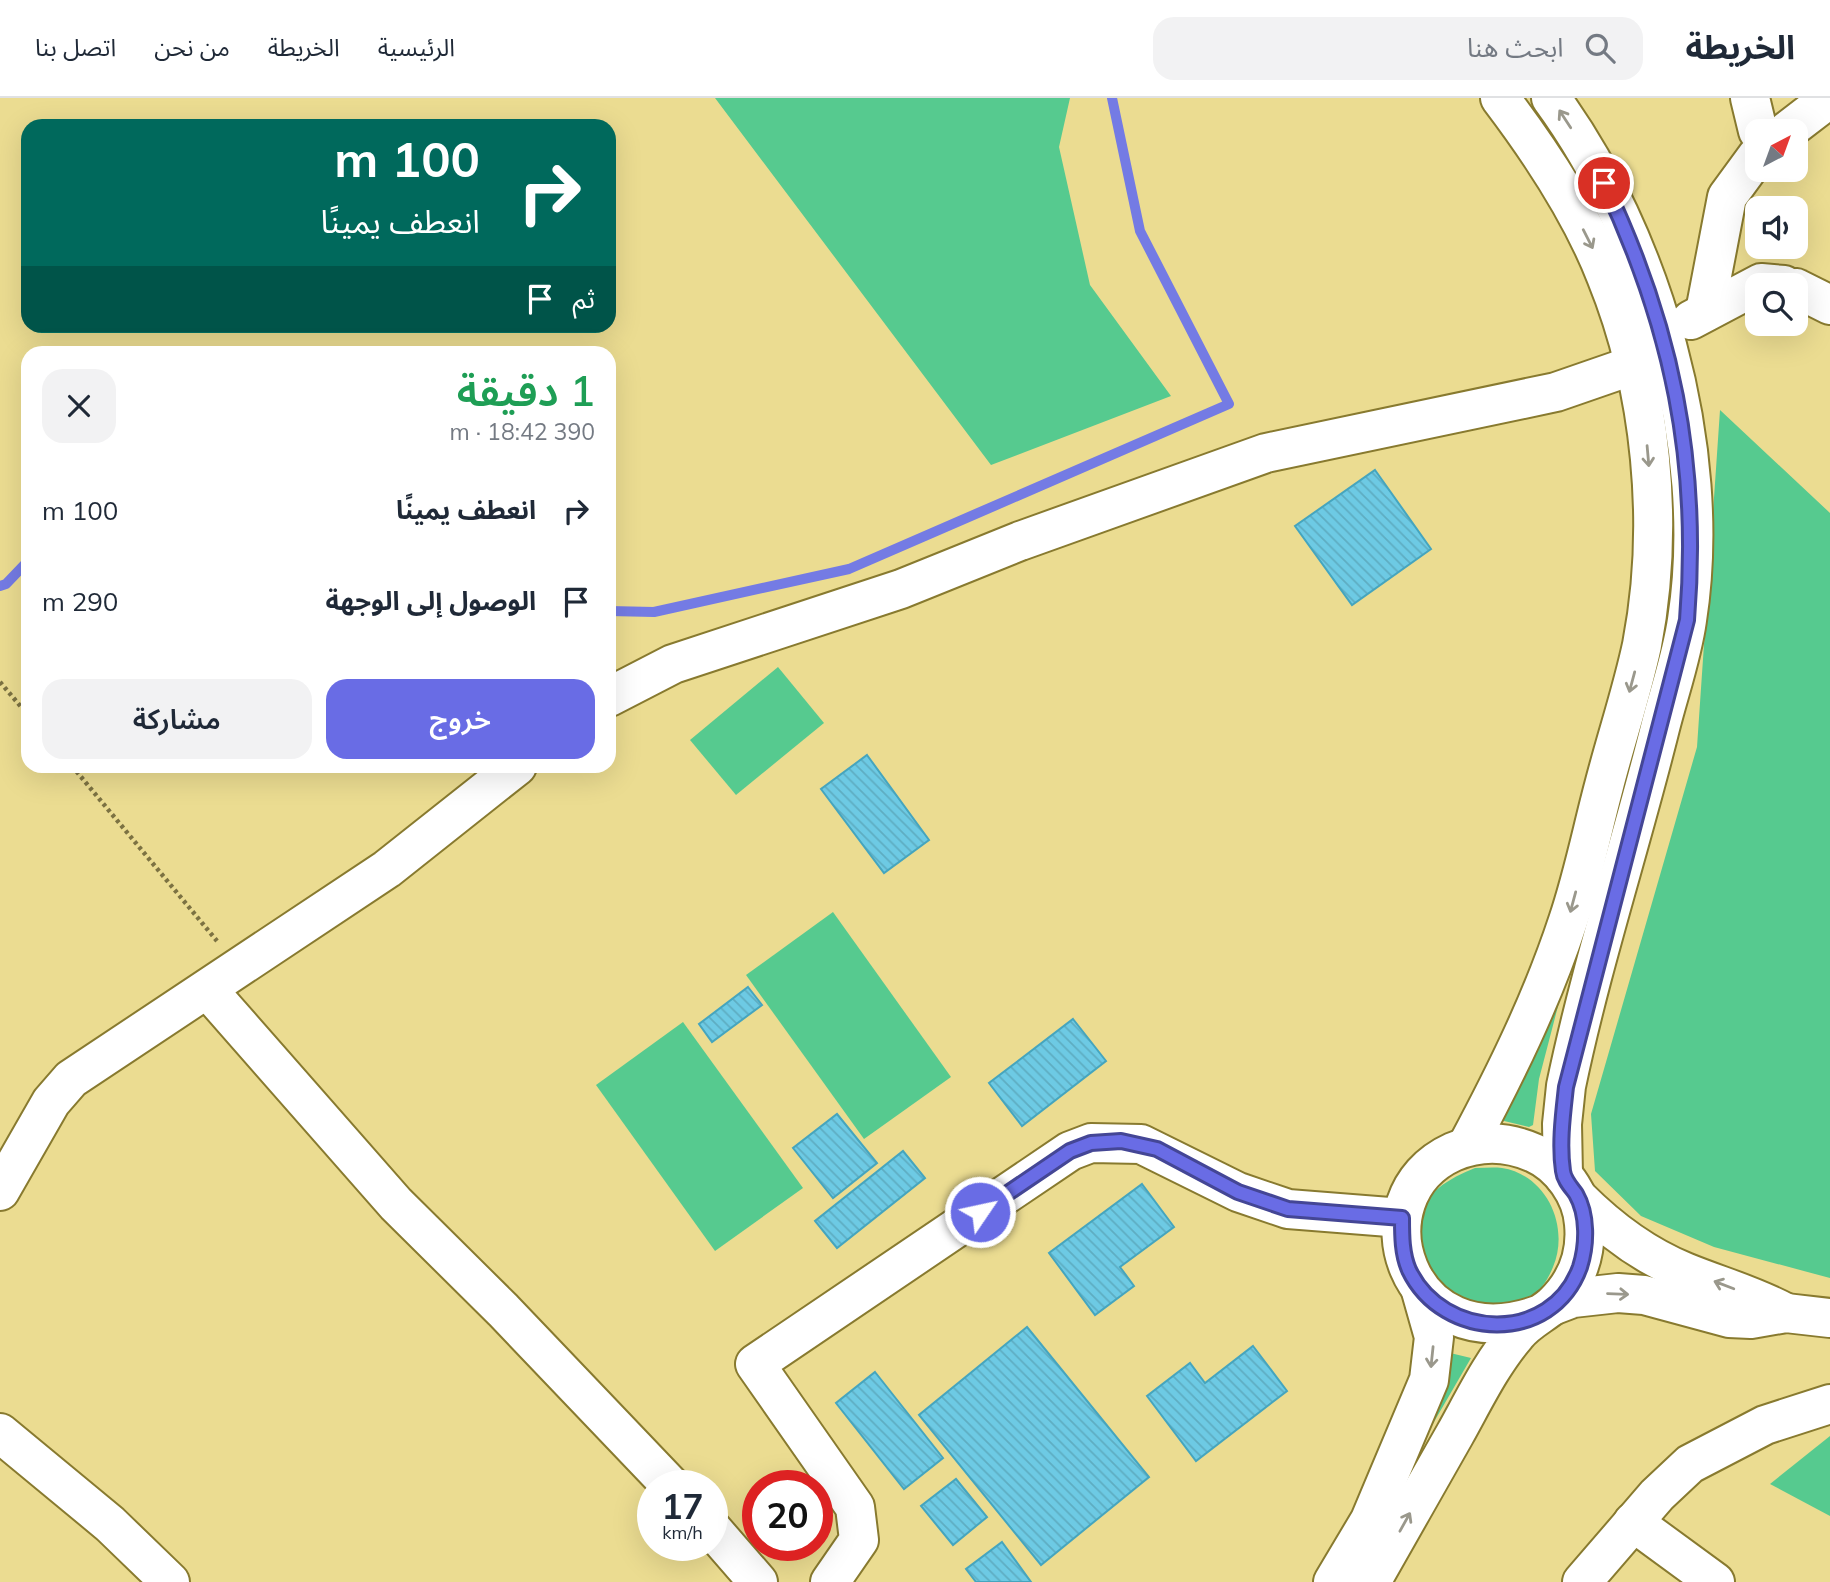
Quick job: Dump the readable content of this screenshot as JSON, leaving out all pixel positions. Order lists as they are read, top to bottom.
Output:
{
  "north": "top right",
  "page": {
    "header": "الخريطة",
    "search": "ابحث هنا",
    "nav": [
      "الرئيسية",
      "الخريطة",
      "من نحن",
      "اتصل بنا"
    ],
    "turn": ["100 m", "انعطف يمينًا"],
    "then": "ثم",
    "heading": ["1 دقيقة", "390 m · 18:42"],
    "list": [
      {
        "name": "انعطف يمينًا",
        "value": "100 m"
      },
      {
        "name": "الوصول إلى الوجهة",
        "value": "290 m"
      }
    ],
    "buttons": ["خروج", "مشاركة"],
    "speed": "17 km/h",
    "limit": "20"
  }
}
